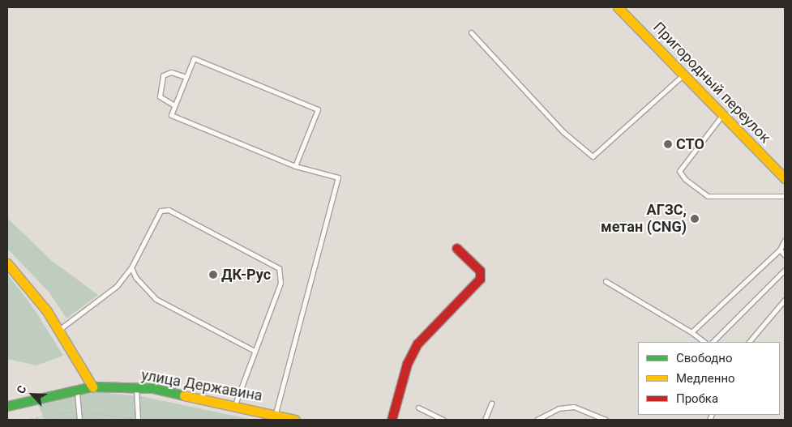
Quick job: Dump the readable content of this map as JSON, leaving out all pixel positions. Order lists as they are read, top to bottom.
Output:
{
  "streets": {
    "street": ["Пригородный переулок", "улица Державина"]
  },
  "places": ["СТО", "АГЗС, метан (CNG)", "ДК-Рус"],
  "legend": ["Свободно", "Медленно", "Пробка"],
  "north": "top left"
}
